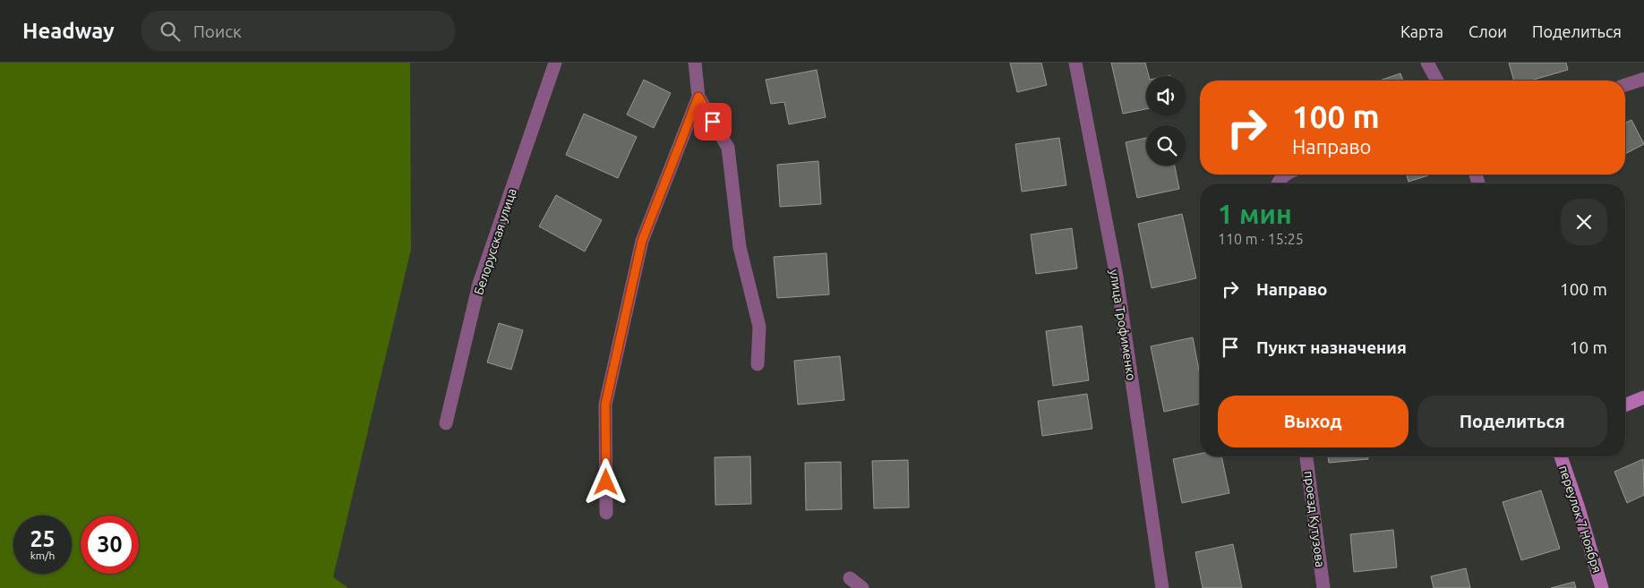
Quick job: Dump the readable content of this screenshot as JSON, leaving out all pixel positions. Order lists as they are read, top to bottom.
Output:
{
  "streets": {
    "street": [
      "Белорусская улица",
      "улица Трофименко",
      "проезд Кутузова",
      "переулок 7 Ноября"
    ]
  },
  "page": {
    "header": "Headway",
    "search": "Поиск",
    "nav": ["Карта", "Слои", "Поделиться"],
    "turn": ["100 m", "Направо"],
    "heading": ["1 мин", "110 m · 15:25"],
    "list": [
      {
        "name": "Направо",
        "value": "100 m"
      },
      {
        "name": "Пункт назначения",
        "value": "10 m"
      }
    ],
    "buttons": ["Выход", "Поделиться"],
    "speed": "25 km/h",
    "limit": "30"
  }
}
